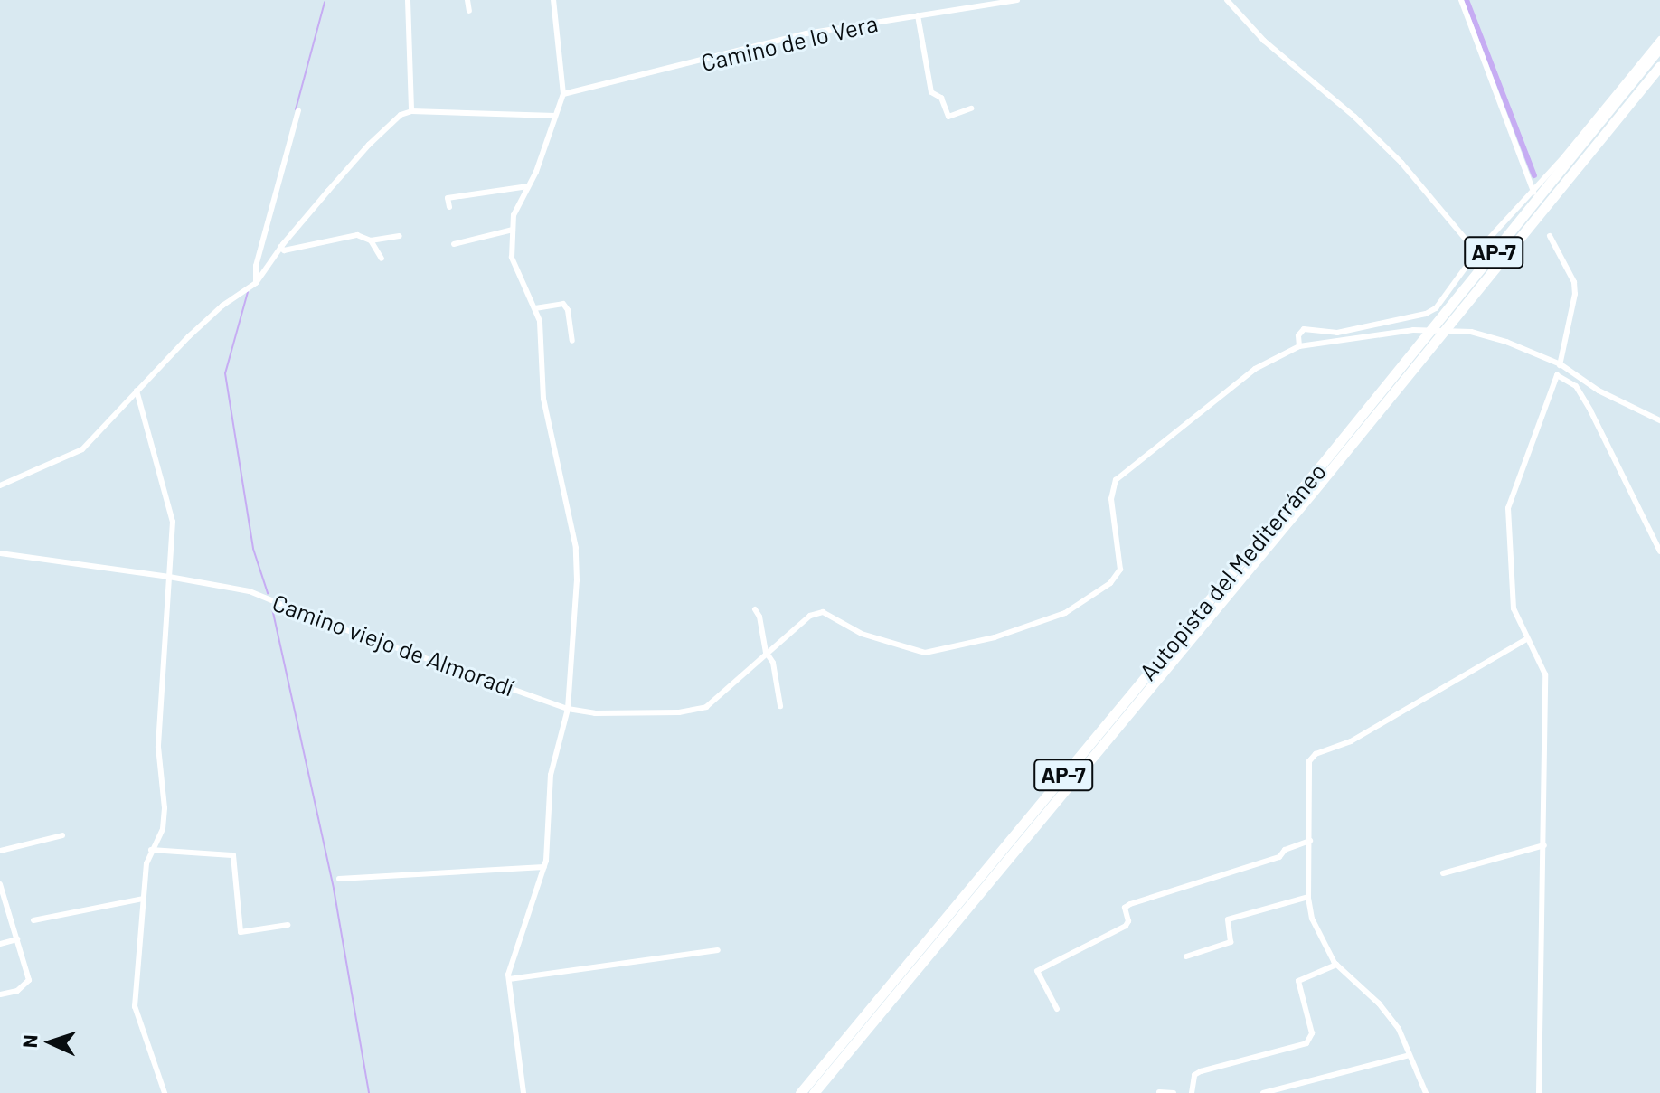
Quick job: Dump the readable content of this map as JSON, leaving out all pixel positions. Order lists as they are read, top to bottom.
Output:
{
  "streets": {
    "highway": ["AP-7", "Autopista del Mediterráneo"],
    "street": ["Camino de lo Vera", "Camino viejo de Almoradí"]
  },
  "north": "left"
}
